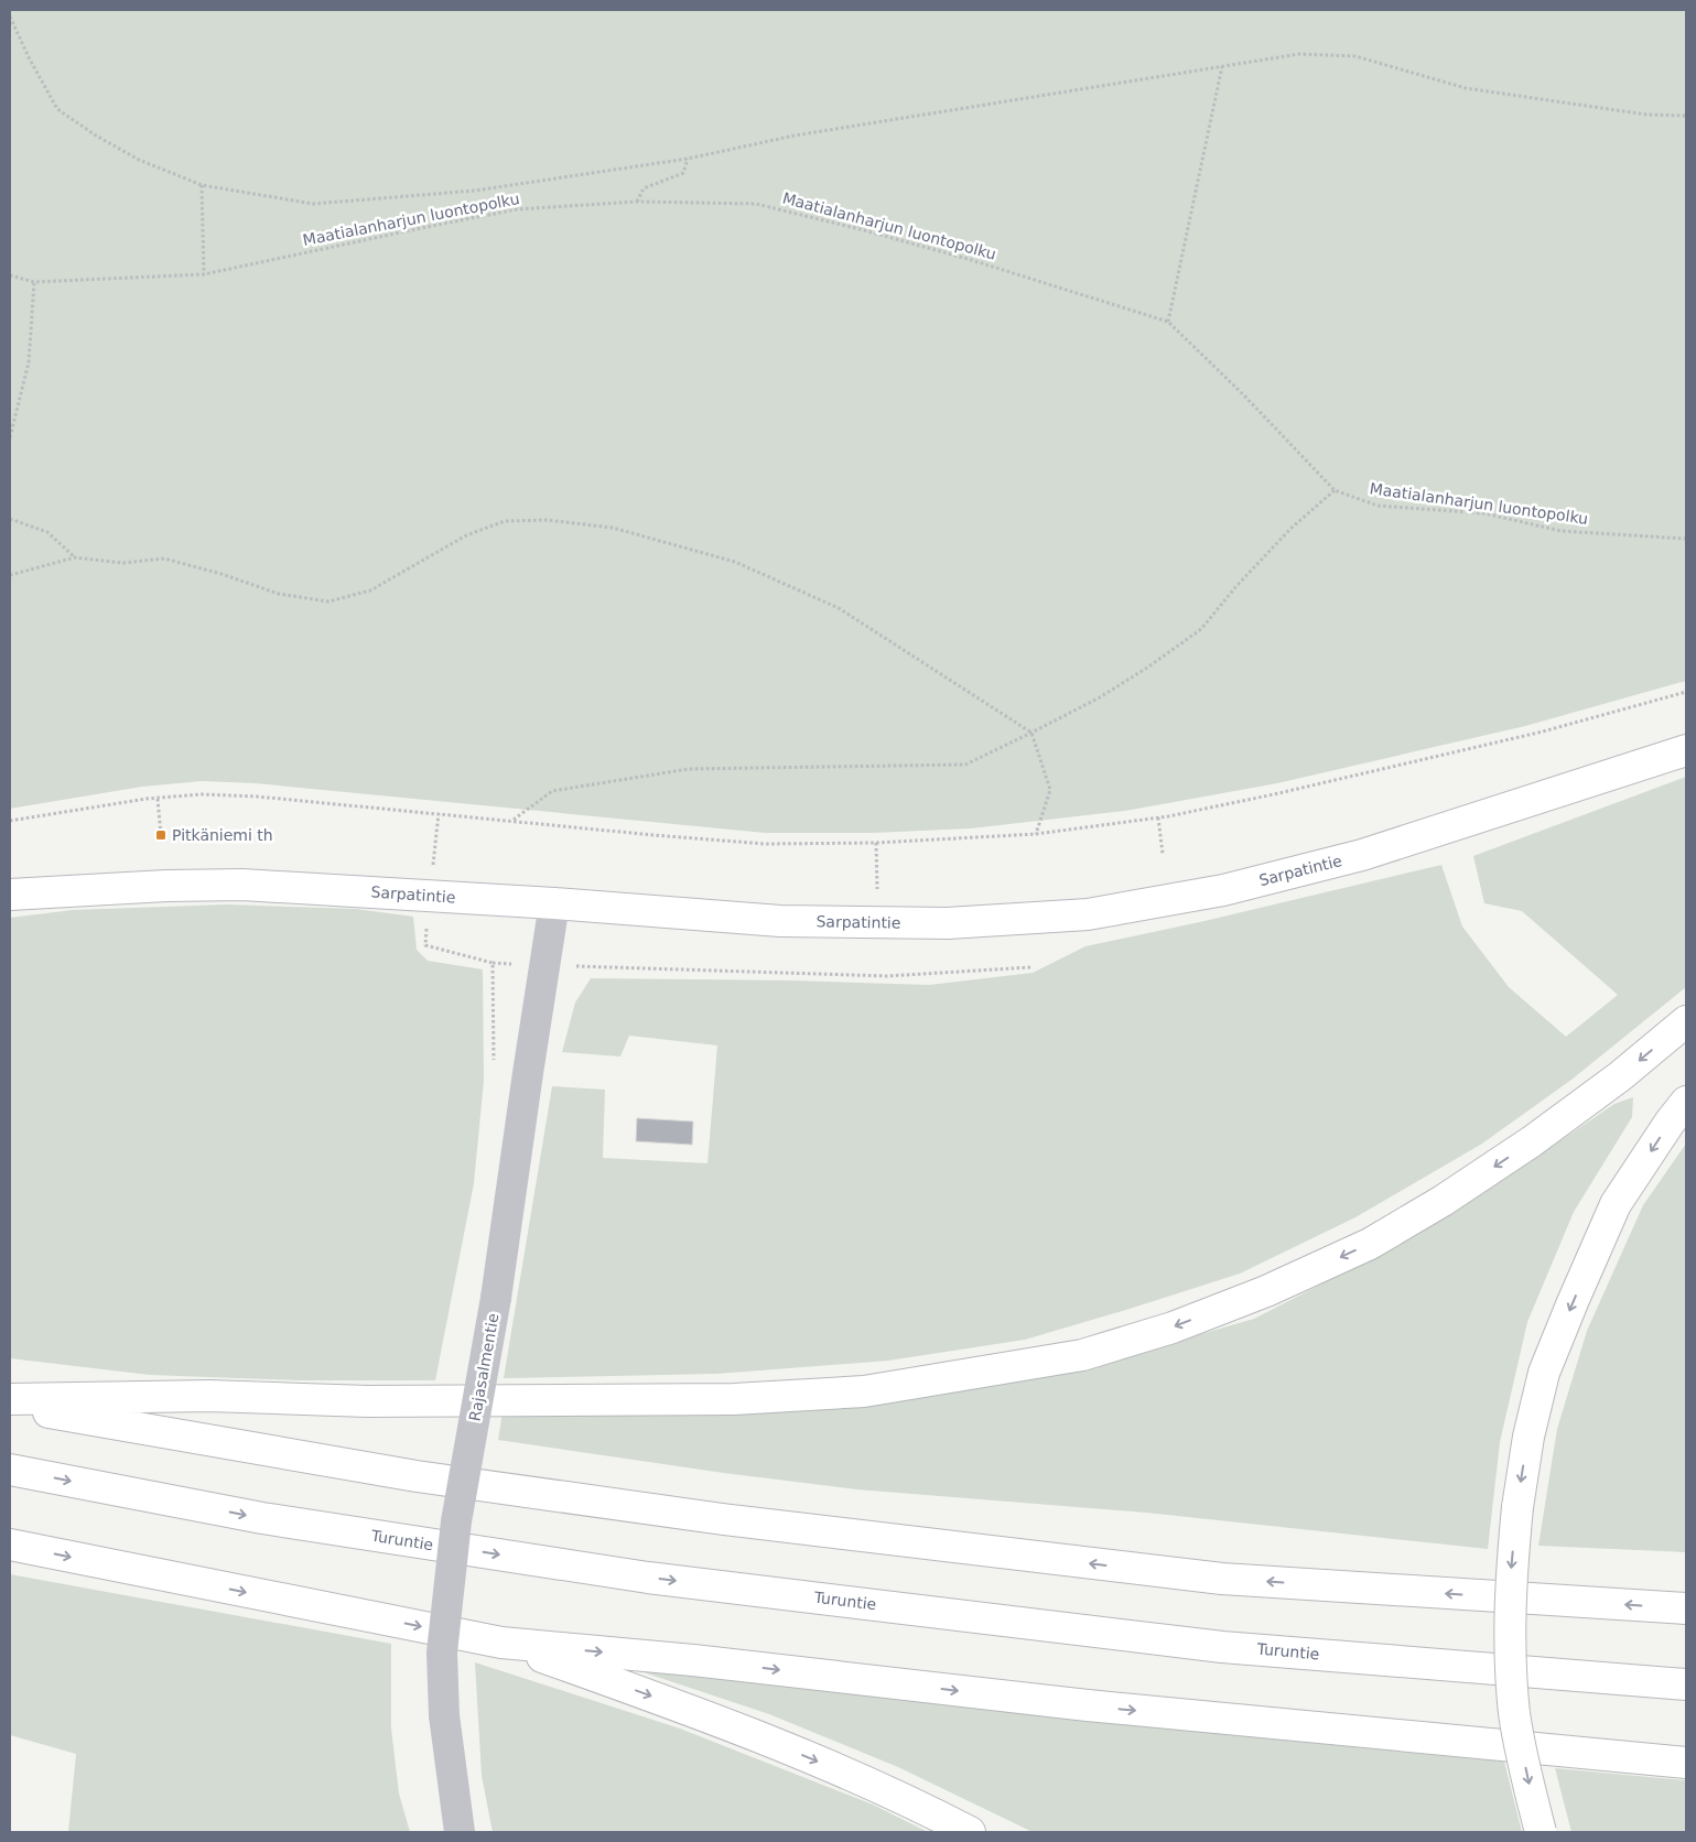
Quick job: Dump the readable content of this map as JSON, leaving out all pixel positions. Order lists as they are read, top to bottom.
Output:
{
  "streets": {
    "main road": ["Sarpatintie", "Turuntie"],
    "street": ["Rajasalmentie"],
    "path": ["Maatialanharjun luontopolku"]
  },
  "crossings": [
    ["Sarpatintie", "Rajasalmentie"]
  ],
  "places": {
    "transit": ["Pitkäniemi th"]
  }
}
